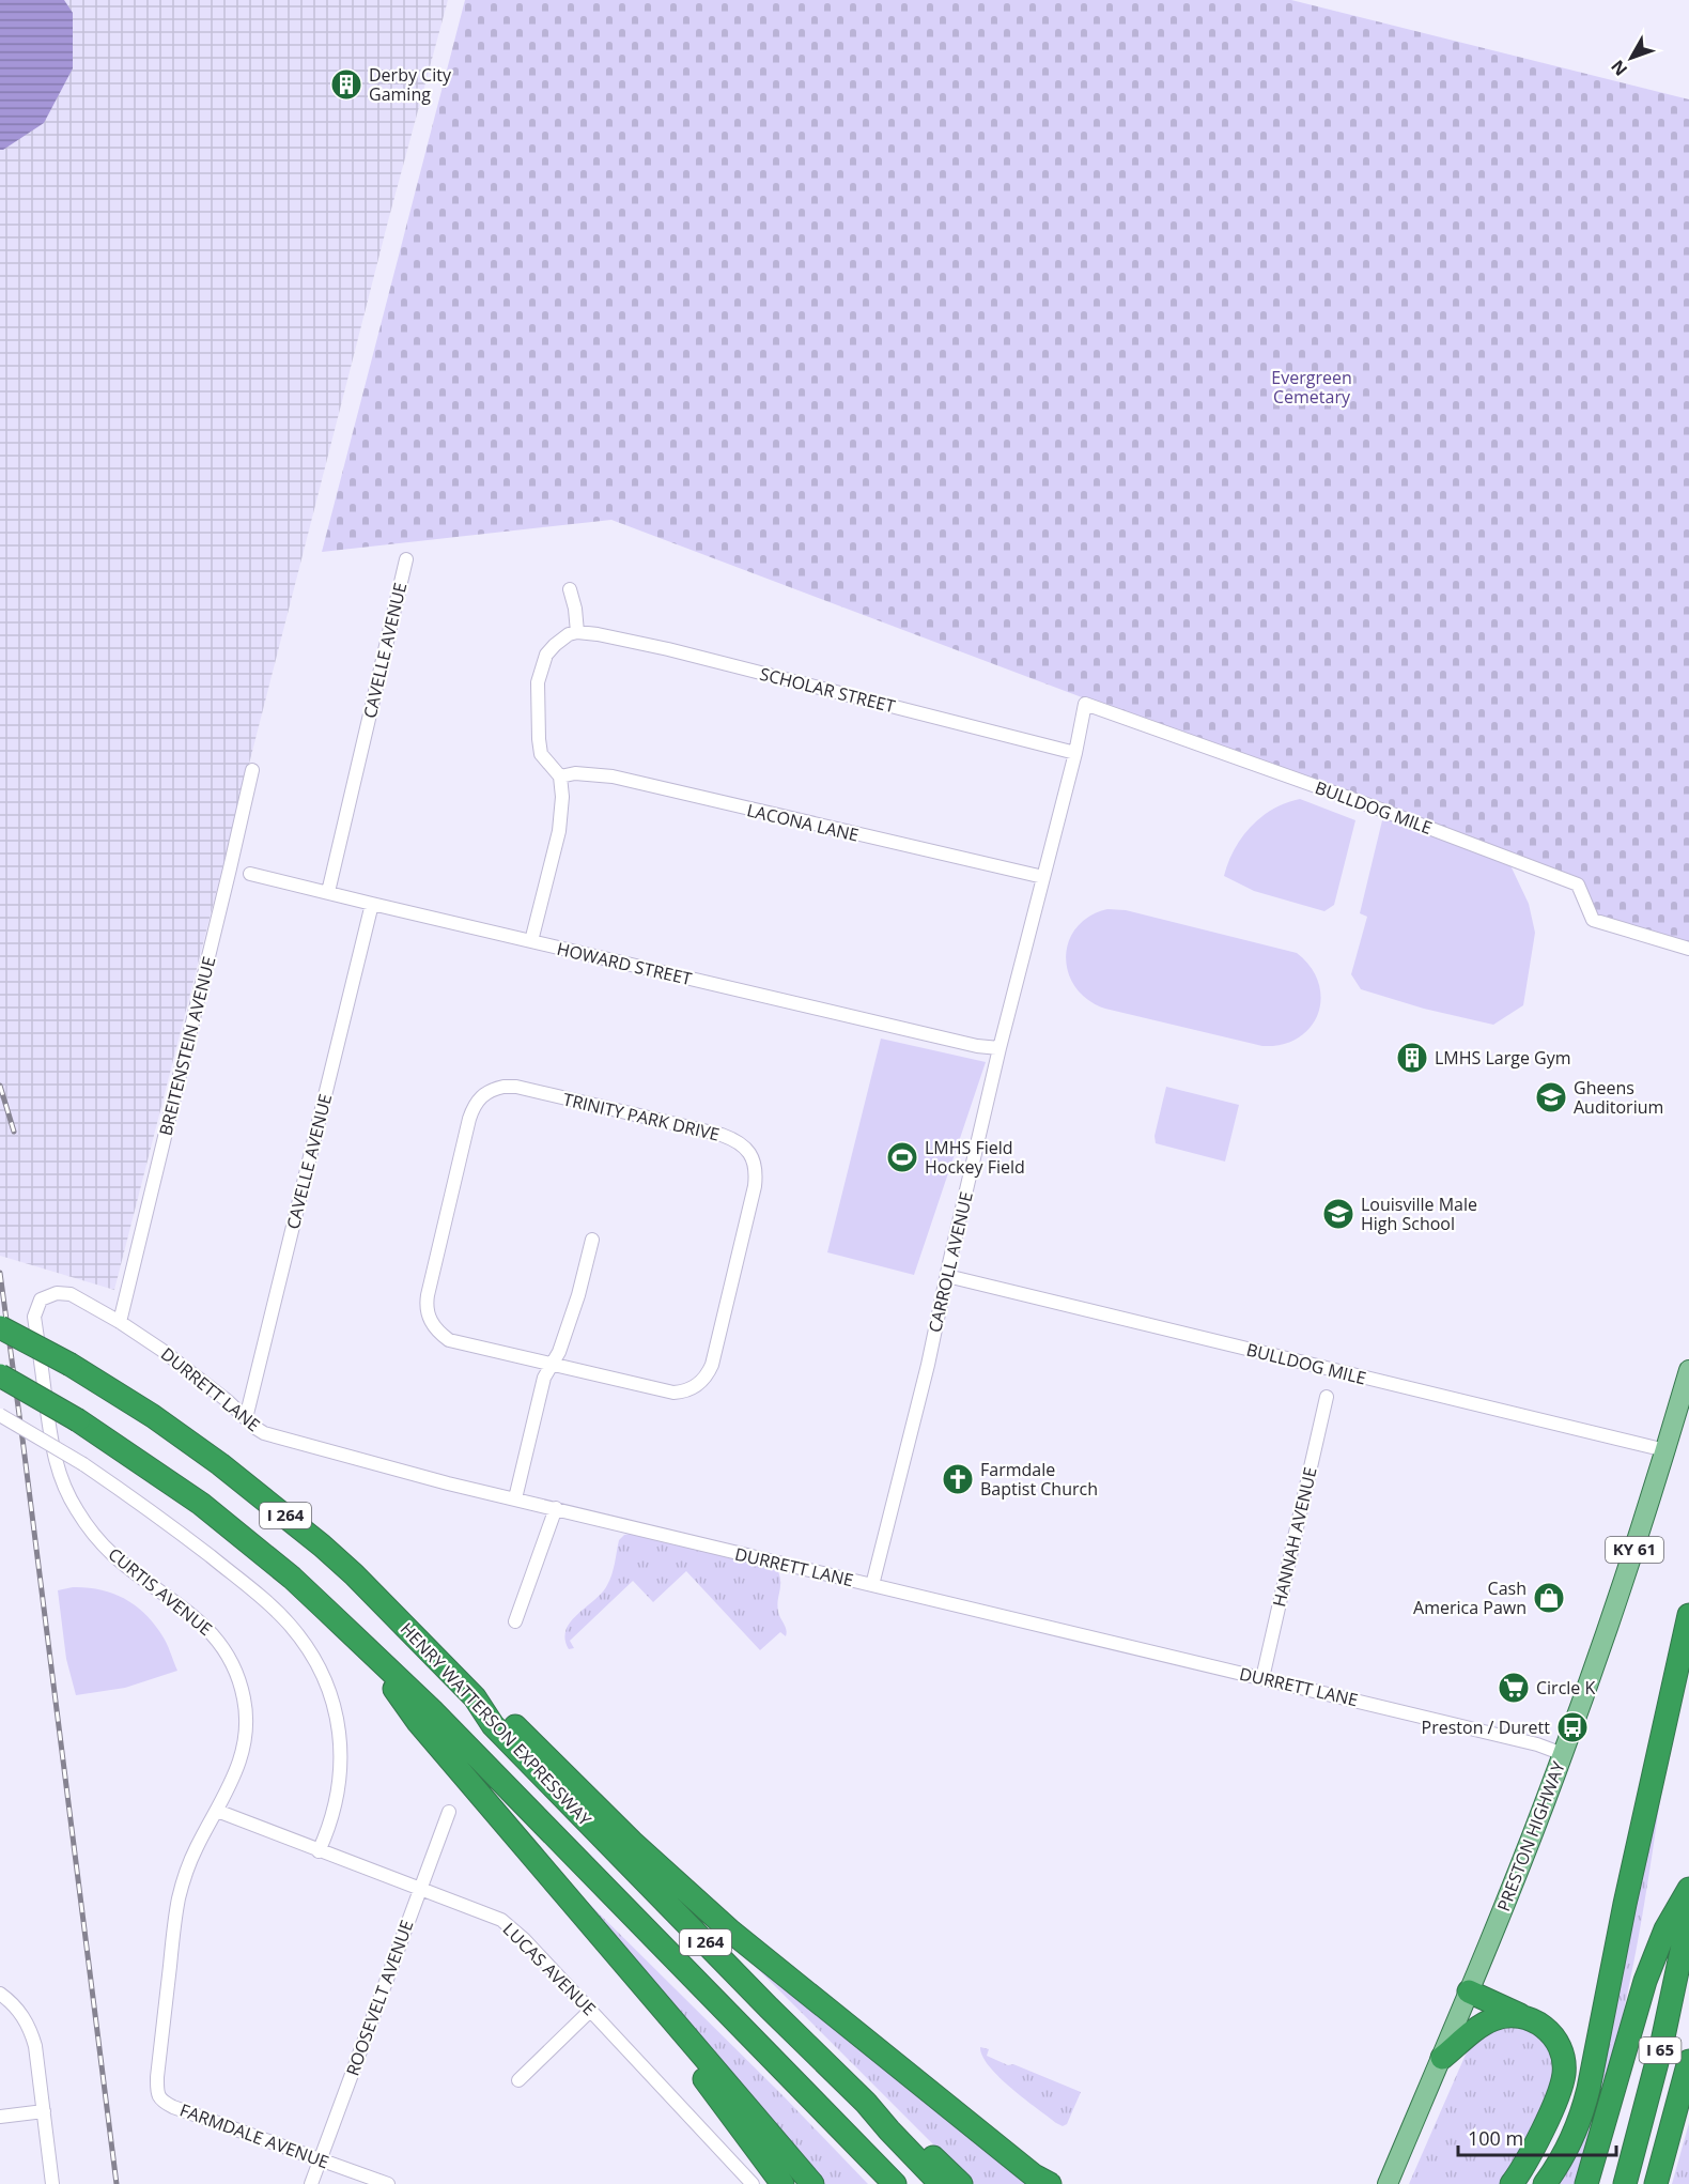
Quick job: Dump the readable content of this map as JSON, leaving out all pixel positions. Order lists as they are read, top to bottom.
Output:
{
  "streets": {
    "highway": ["I 264", "HENRY WATTERSON EXPRESSWAY", "I 65"],
    "main road": ["KY 61", "PRESTON HIGHWAY"],
    "street": [
      "CAVELLE AVENUE",
      "SCHOLAR STREET",
      "BULLDOG MILE",
      "LACONA LANE",
      "HOWARD STREET",
      "BREITENSTEIN AVENUE",
      "TRINITY PARK DRIVE",
      "CARROLL AVENUE",
      "DURRETT LANE",
      "HANNAH AVENUE",
      "CURTIS AVENUE",
      "LUCAS AVENUE",
      "ROOSEVELT AVENUE",
      "FARMDALE AVENUE"
    ]
  },
  "crossings": [
    ["CAVELLE AVENUE", "HOWARD STREET"],
    ["CAVELLE AVENUE", "DURRETT LANE"],
    ["SCHOLAR STREET", "BULLDOG MILE"],
    ["SCHOLAR STREET", "CARROLL AVENUE"],
    ["BULLDOG MILE", "CARROLL AVENUE"],
    ["BULLDOG MILE", "PRESTON HIGHWAY"],
    ["LACONA LANE", "CARROLL AVENUE"],
    ["HOWARD STREET", "CARROLL AVENUE"],
    ["BREITENSTEIN AVENUE", "DURRETT LANE"],
    ["CARROLL AVENUE", "DURRETT LANE"],
    ["DURRETT LANE", "HANNAH AVENUE"],
    ["DURRETT LANE", "CURTIS AVENUE"],
    ["DURRETT LANE", "PRESTON HIGHWAY"],
    ["CURTIS AVENUE", "LUCAS AVENUE"],
    ["CURTIS AVENUE", "FARMDALE AVENUE"],
    ["LUCAS AVENUE", "ROOSEVELT AVENUE"],
    ["ROOSEVELT AVENUE", "FARMDALE AVENUE"]
  ],
  "parks": ["Evergreen Cemetary"],
  "places": {
    "building": ["Derby City Gaming", "LMHS Large Gym"],
    "school or university": ["Gheens Auditorium", "Louisville Male High School"],
    "sports": ["LMHS Field Hockey Field"],
    "church": ["Farmdale Baptist Church"],
    "shop": ["Cash America Pawn"],
    "supermarket": ["Circle K"],
    "bus stop": ["Preston / Durett"]
  },
  "scale_bar": "100 m",
  "north": "bottom left"
}
